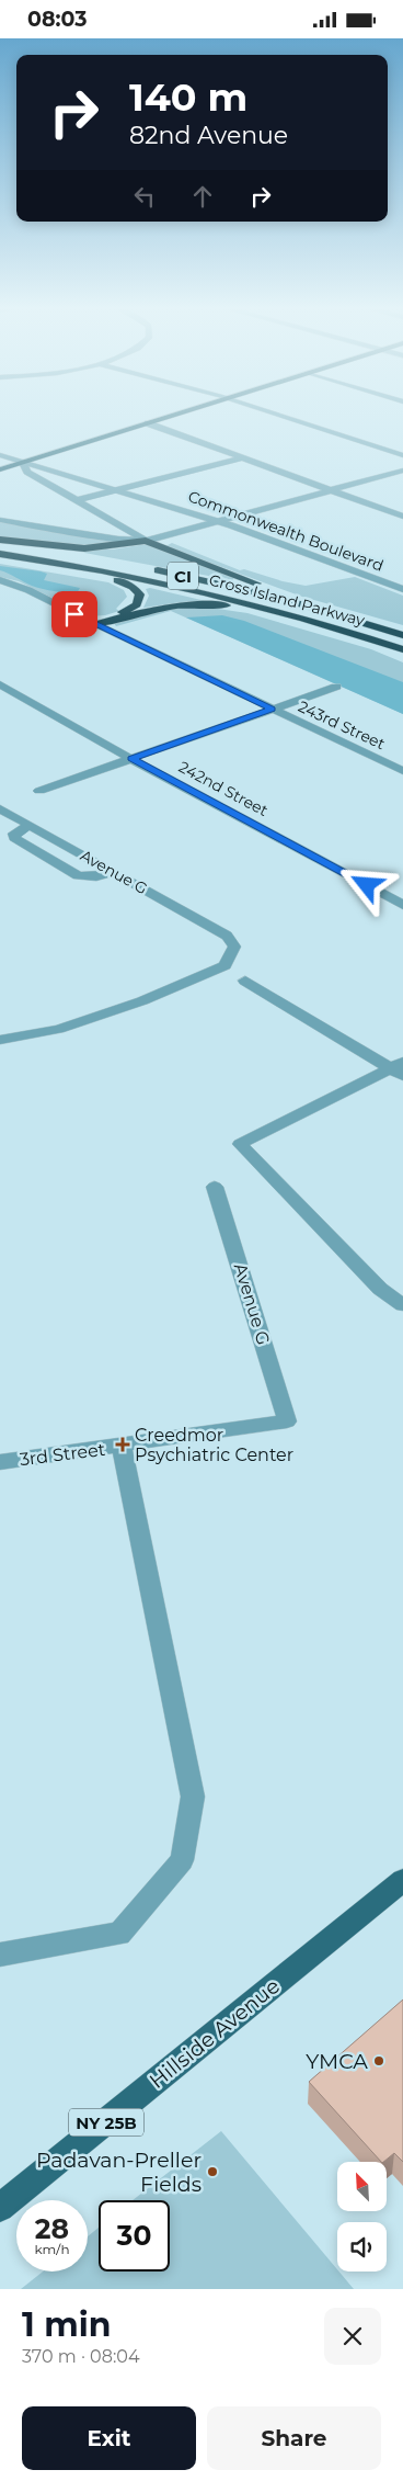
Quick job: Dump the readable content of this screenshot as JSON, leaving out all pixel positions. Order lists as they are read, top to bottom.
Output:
{
  "streets": {
    "highway": ["CI", "Cross Island Parkway"],
    "main road": ["Hillside Avenue", "NY 25B"],
    "street": [
      "Commonwealth Boulevard",
      "243rd Street",
      "242nd Street",
      "Avenue G",
      "3rd Street"
    ]
  },
  "crossings": [
    ["Avenue G", "3rd Street"]
  ],
  "places": {
    "health": ["Creedmor Psychiatric Center"],
    "other": ["YMCA", "Padavan-Preller Fields"]
  },
  "north": "top left",
  "page": {
    "status": "08:03",
    "turn": ["140 m", "82nd Avenue"],
    "speed": "28 km/h",
    "limit": "30",
    "heading": ["1 min", "370 m · 08:04"],
    "buttons": ["Exit", "Share"]
  }
}
